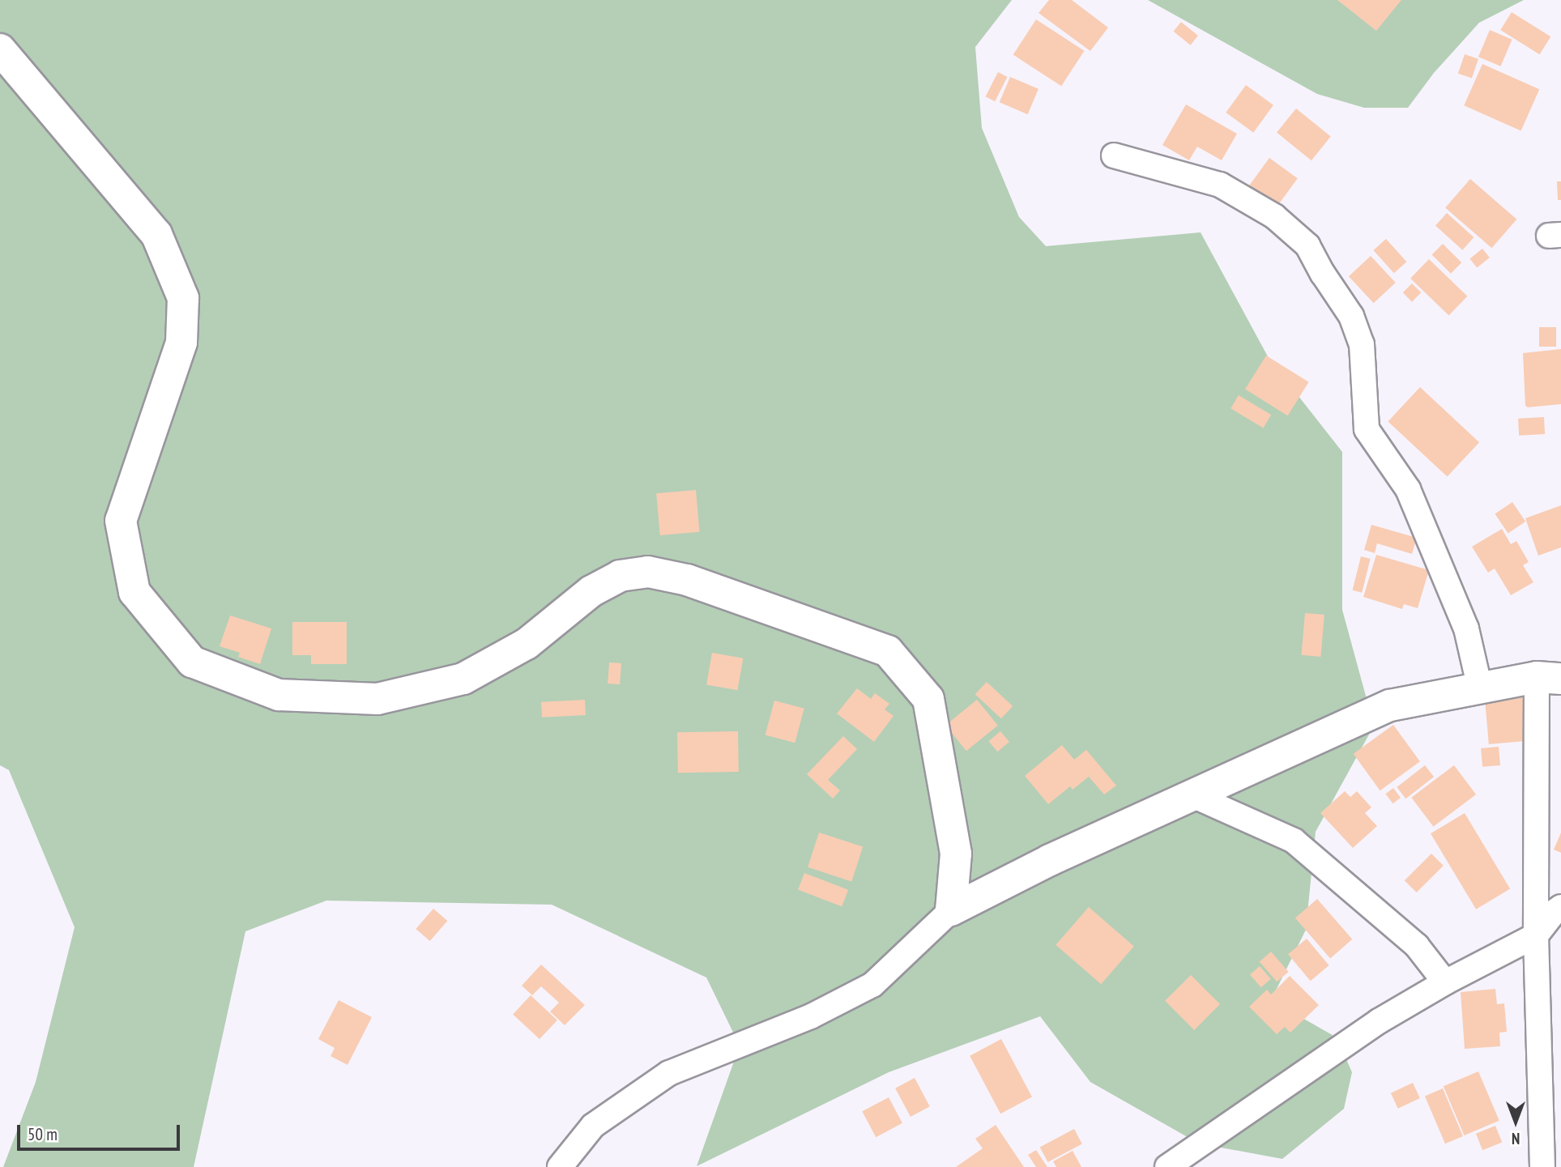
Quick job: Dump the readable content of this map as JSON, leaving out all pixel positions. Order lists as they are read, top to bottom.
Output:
{
  "scale_bar": "50 m",
  "north": "bottom"
}
